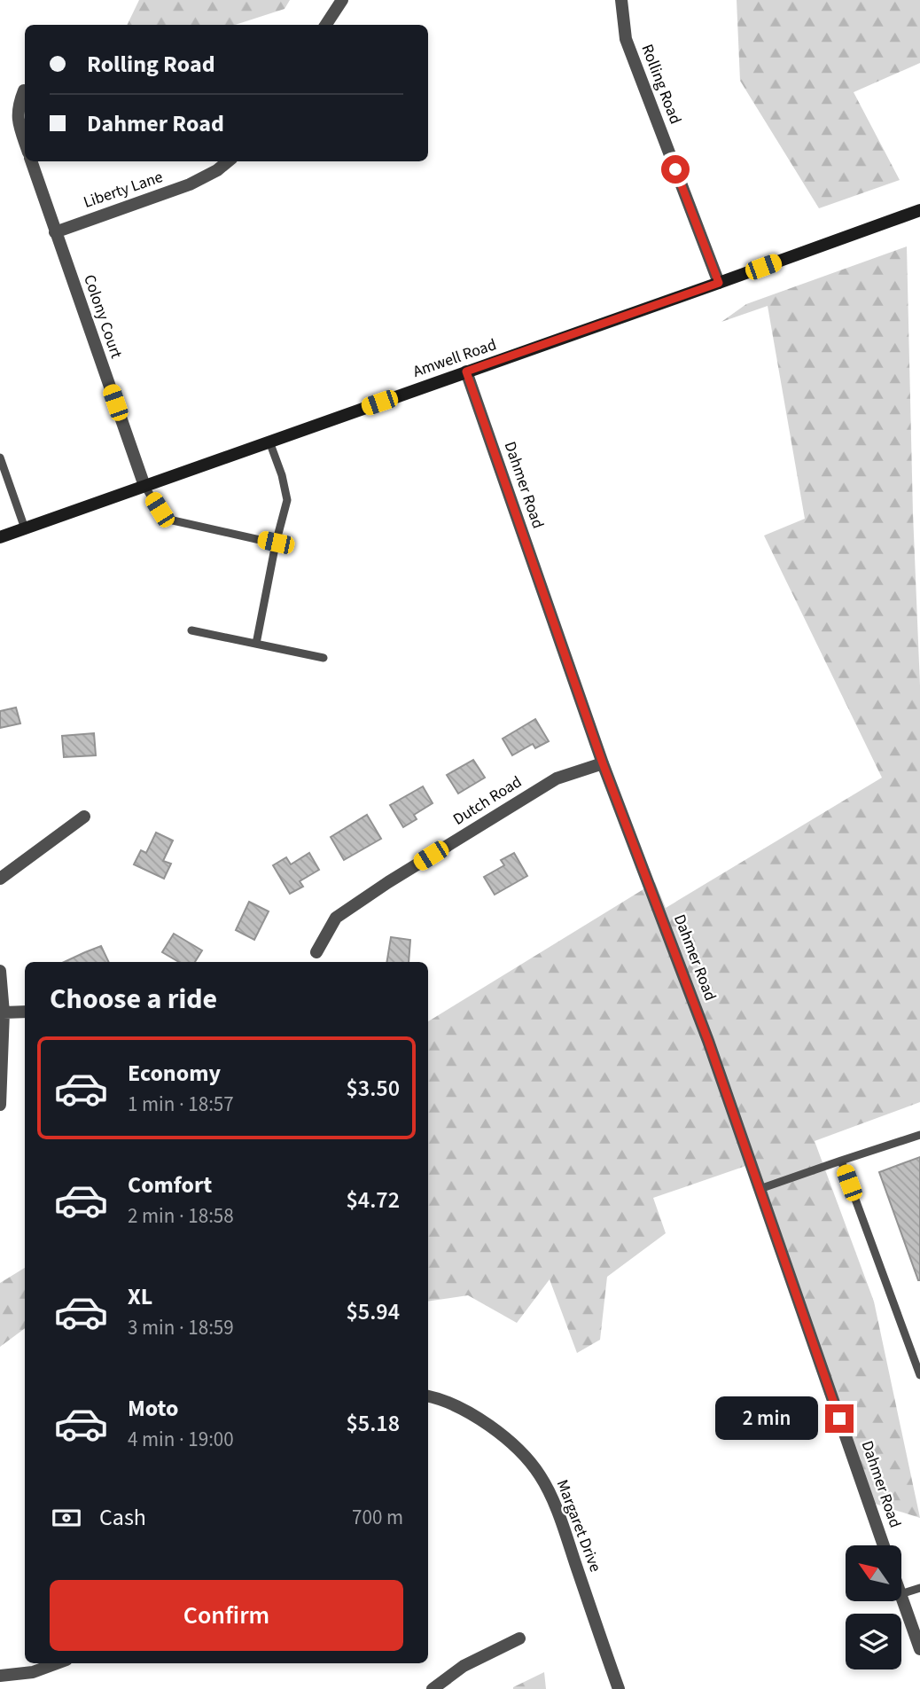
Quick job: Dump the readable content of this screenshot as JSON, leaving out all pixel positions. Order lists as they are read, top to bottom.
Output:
{
  "streets": {
    "main road": ["Amwell Road"],
    "street": [
      "Rolling Road",
      "Liberty Lane",
      "Colony Court",
      "Dahmer Road",
      "Dutch Road",
      "Margaret Drive"
    ]
  },
  "crossings": [
    ["Rolling Road", "Amwell Road"],
    ["Liberty Lane", "Colony Court"],
    ["Colony Court", "Amwell Road"],
    ["Amwell Road", "Dahmer Road"],
    ["Dahmer Road", "Dutch Road"]
  ],
  "north": "top left",
  "page": {
    "banner": ["Rolling Road", "Dahmer Road"],
    "heading": "Choose a ride",
    "list": [
      {
        "name": "Economy",
        "note": "1 min · 18:57",
        "value": "$3.50"
      },
      {
        "name": "Comfort",
        "note": "2 min · 18:58",
        "value": "$4.72"
      },
      {
        "name": "XL",
        "note": "3 min · 18:59",
        "value": "$5.94"
      },
      {
        "name": "Moto",
        "note": "4 min · 19:00",
        "value": "$5.18"
      }
    ],
    "bubble": "2 min",
    "pay": ["Cash", "700 m"],
    "buttons": "Confirm"
  }
}
